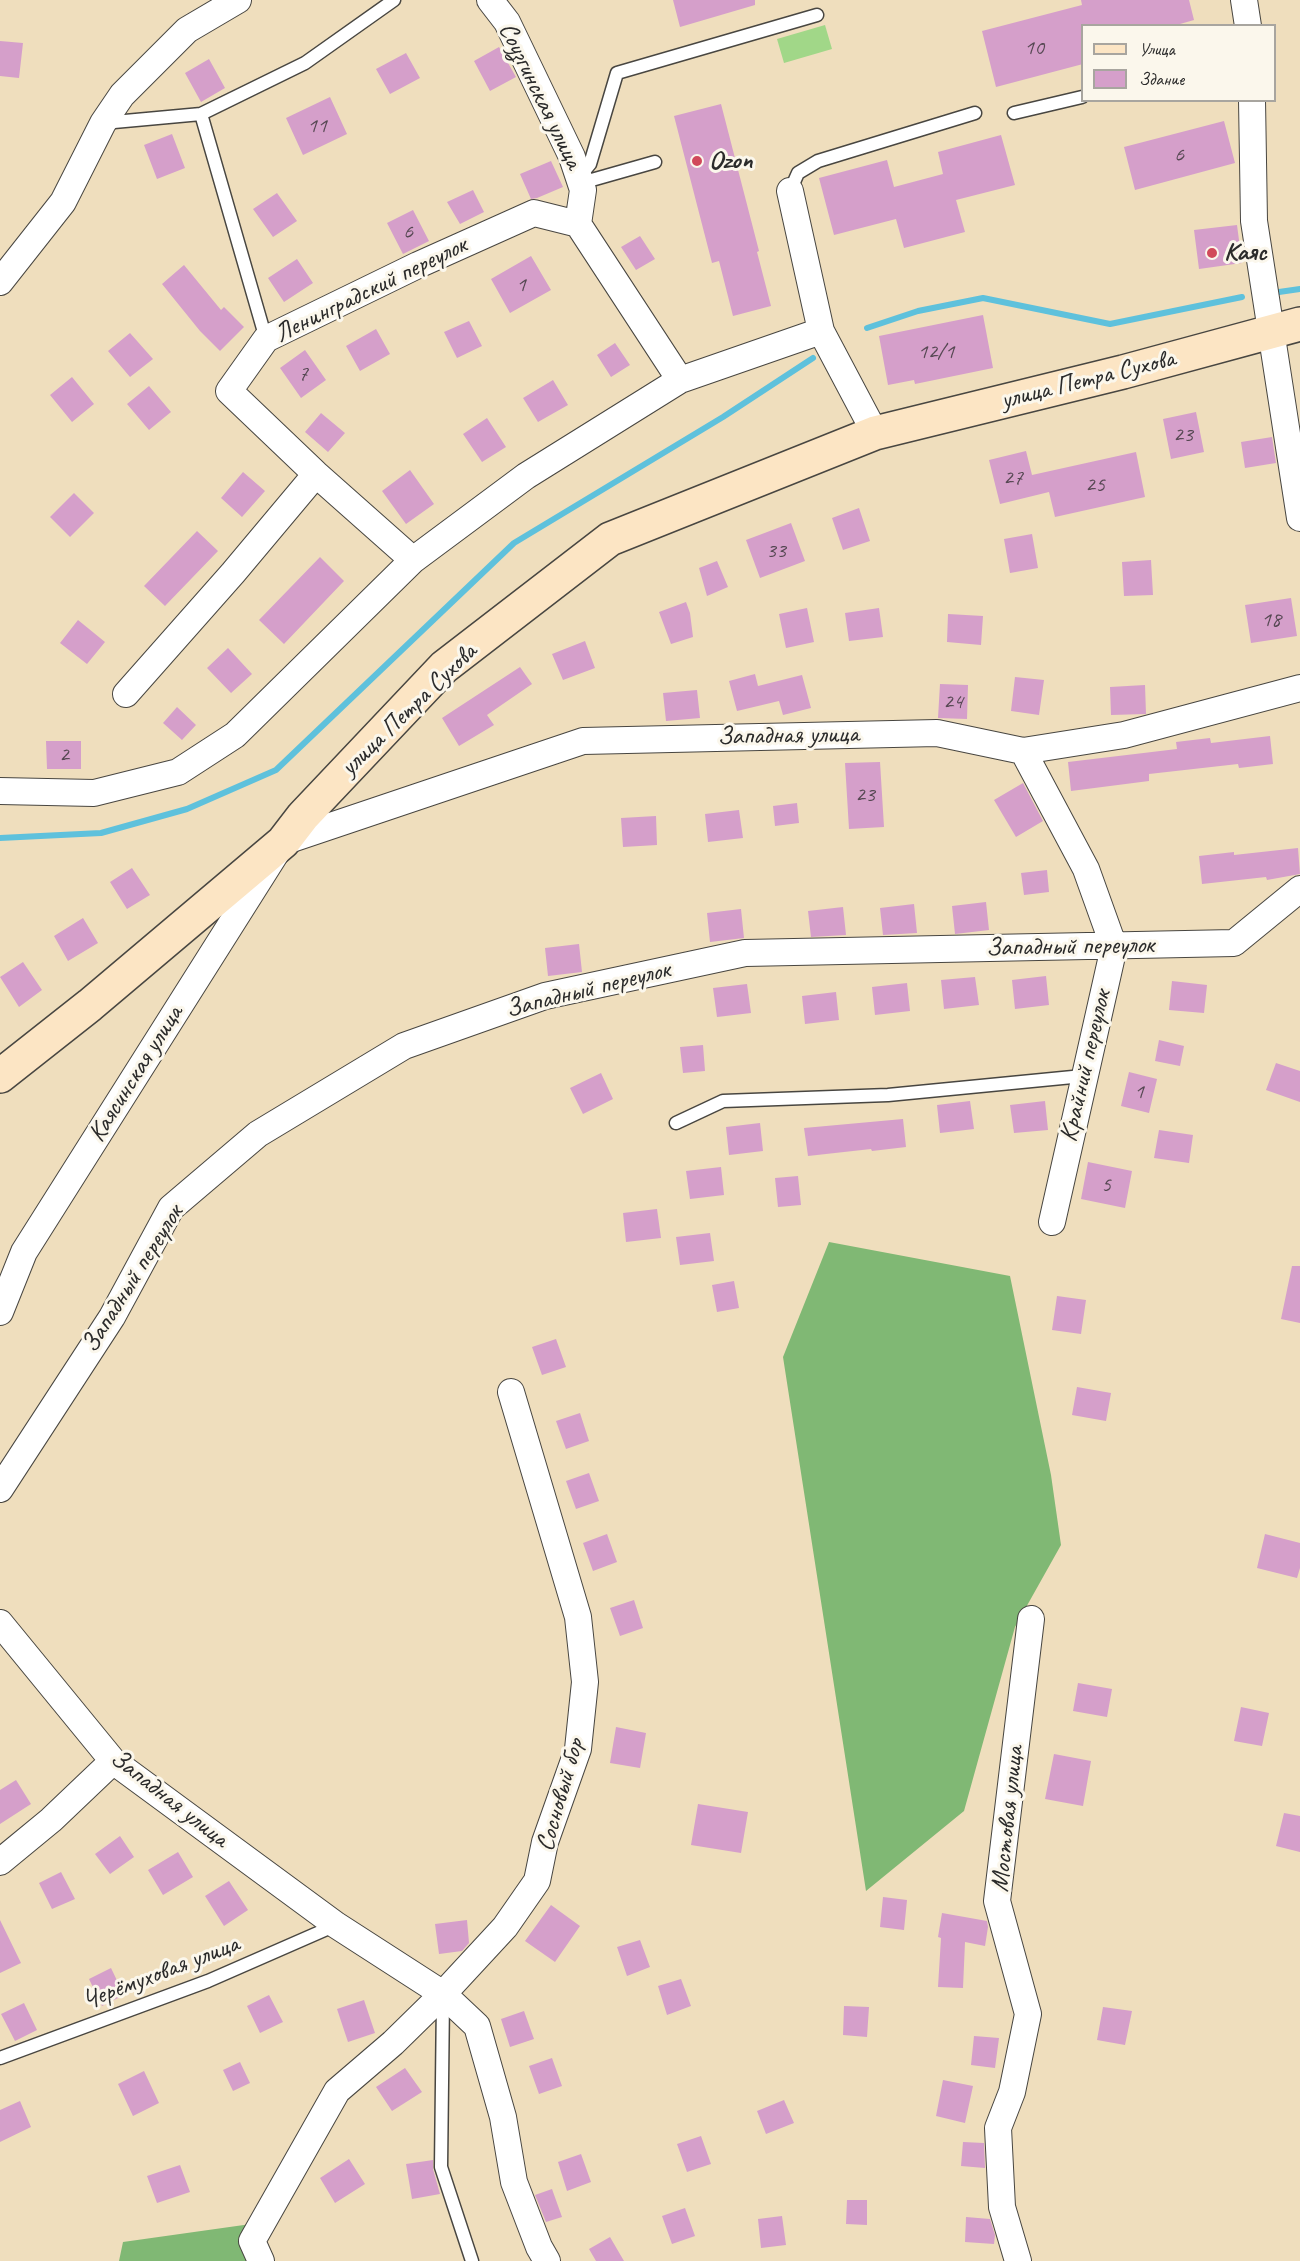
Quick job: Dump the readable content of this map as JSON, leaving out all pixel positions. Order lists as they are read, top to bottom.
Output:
{
  "streets": {
    "street": [
      "Соузгинская улица",
      "Ленинградский переулок",
      "улица Петра Сухова",
      "Западная улица",
      "Западный переулок",
      "Крайний переулок",
      "Каясинская улица",
      "Сосновый бор",
      "Мостовая улица"
    ],
    "lane": ["Черёмуховая улица"]
  },
  "crossings": [
    ["Соузгинская улица", "Ленинградский переулок"],
    ["улица Петра Сухова", "Западная улица"],
    ["улица Петра Сухова", "Каясинская улица"],
    ["Западная улица", "Каясинская улица"],
    ["Западная улица", "Черёмуховая улица"],
    ["Западный переулок", "Крайний переулок"]
  ],
  "places": ["Ozon", "Каяс"],
  "house_numbers": [
    "10",
    "11",
    "6",
    "6",
    "1",
    "12/1",
    "7",
    "23",
    "27",
    "25",
    "33",
    "18",
    "24",
    "2",
    "23",
    "1",
    "5"
  ],
  "legend": ["Улица", "Здание"]
}
